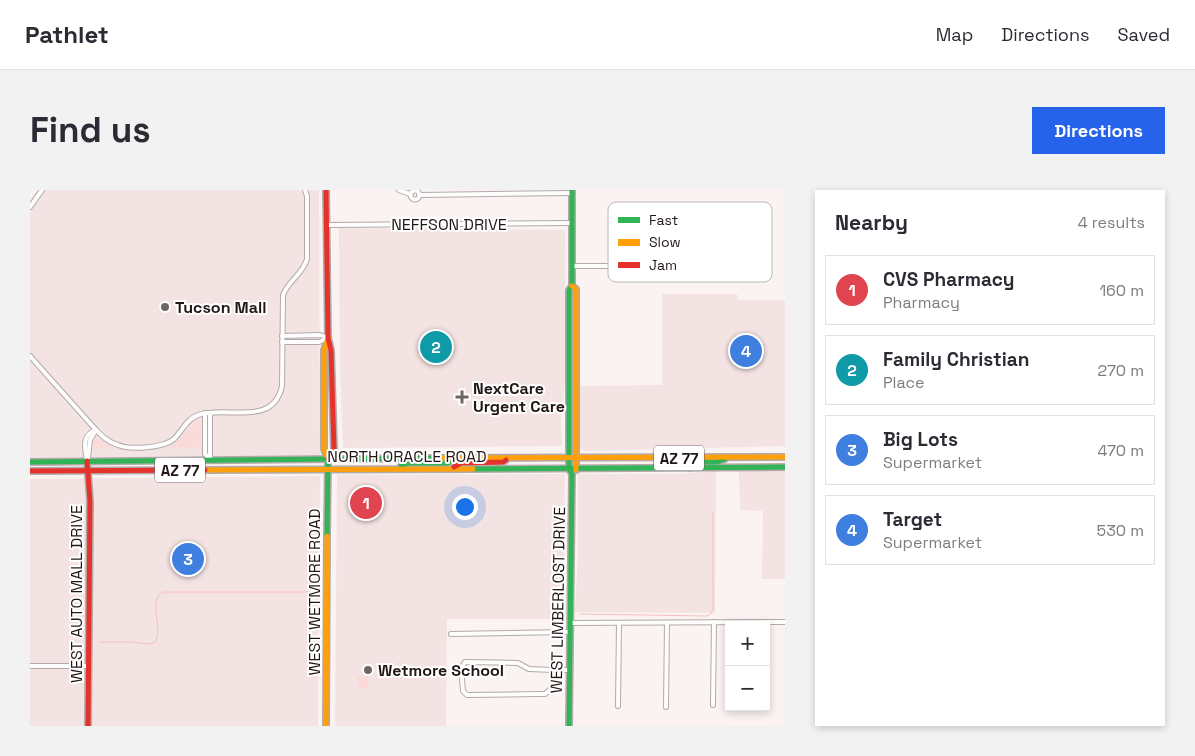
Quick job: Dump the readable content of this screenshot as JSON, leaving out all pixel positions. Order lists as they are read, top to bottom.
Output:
{
  "streets": {
    "main road": [
      "NORTH ORACLE ROAD",
      "AZ 77",
      "WEST WETMORE ROAD",
      "WEST AUTO MALL DRIVE",
      "WEST LIMBERLOST DRIVE"
    ],
    "street": ["NEFFSON DRIVE"]
  },
  "crossings": [
    ["NEFFSON DRIVE", "WEST WETMORE ROAD"],
    ["NEFFSON DRIVE", "WEST LIMBERLOST DRIVE"],
    ["NORTH ORACLE ROAD", "WEST WETMORE ROAD"],
    ["NORTH ORACLE ROAD", "WEST AUTO MALL DRIVE"],
    ["NORTH ORACLE ROAD", "WEST LIMBERLOST DRIVE"]
  ],
  "places": {
    "other": ["Tucson Mall", "Wetmore School"],
    "health": ["NextCare Urgent Care"]
  },
  "legend": ["Fast", "Slow", "Jam"],
  "page": {
    "header": "Pathlet",
    "nav": ["Map", "Directions", "Saved"],
    "buttons": "Directions",
    "title": "Find us",
    "heading": ["Nearby", "4 results"],
    "list": [
      {
        "mark": "1",
        "name": "CVS Pharmacy",
        "note": "Pharmacy",
        "value": "160 m"
      },
      {
        "mark": "2",
        "name": "Family Christian",
        "note": "Place",
        "value": "270 m"
      },
      {
        "mark": "3",
        "name": "Big Lots",
        "note": "Supermarket",
        "value": "470 m"
      },
      {
        "mark": "4",
        "name": "Target",
        "note": "Supermarket",
        "value": "530 m"
      }
    ],
    "pins": [
      "2",
      "4",
      "1",
      "3"
    ],
    "map_buttons": ["+", "−"]
  }
}
